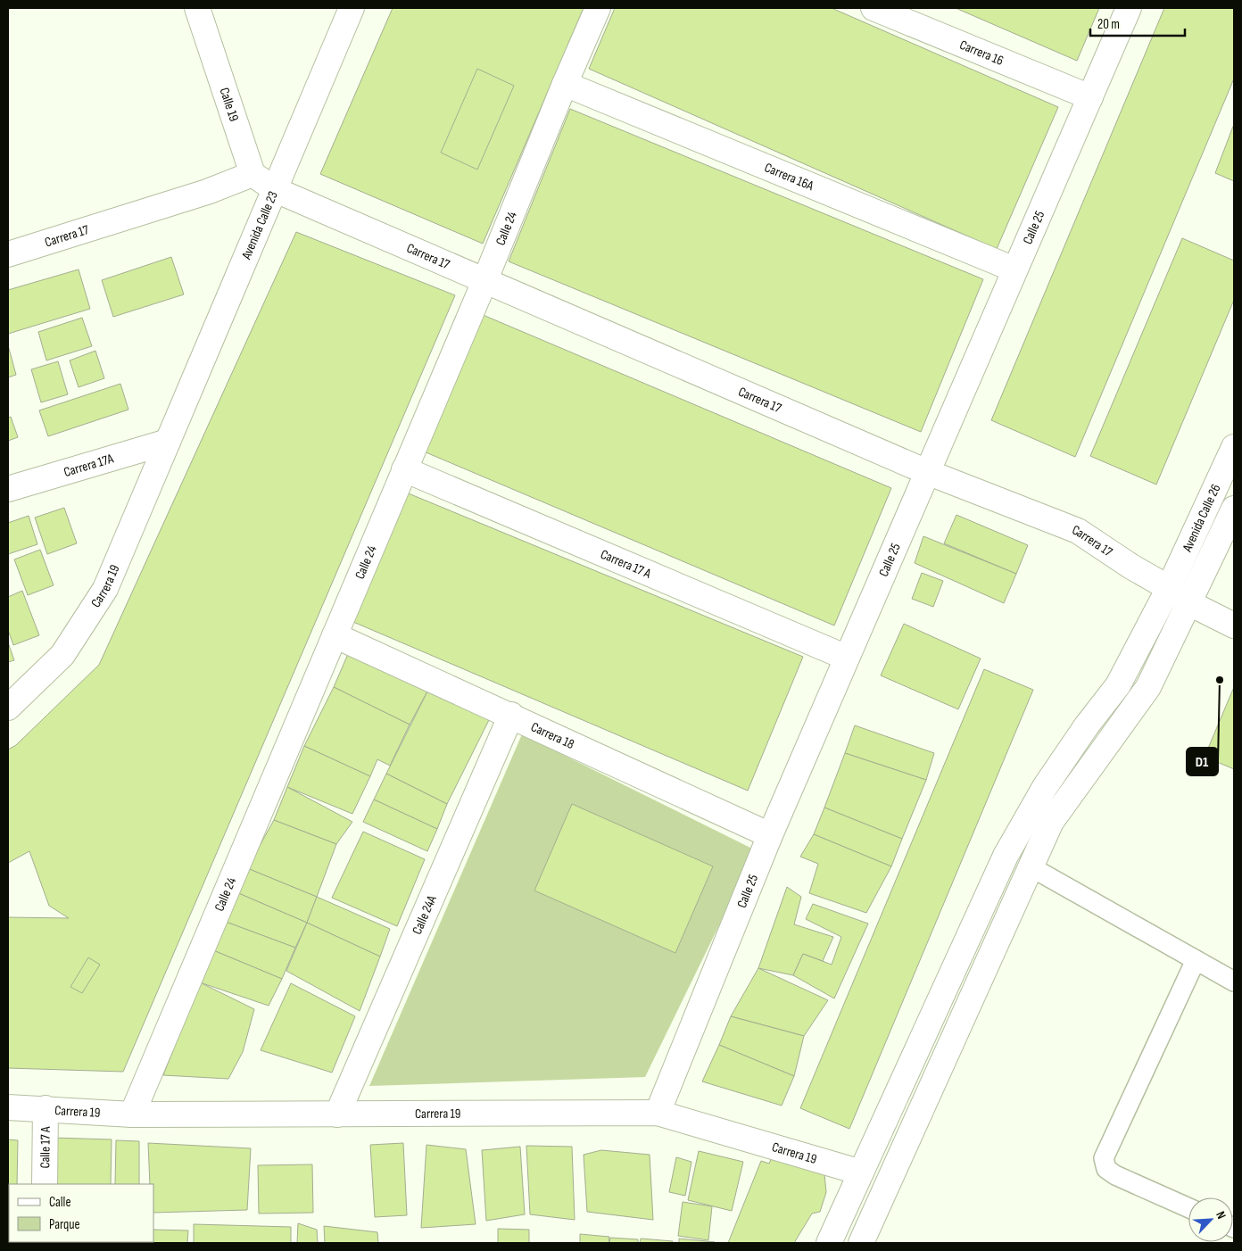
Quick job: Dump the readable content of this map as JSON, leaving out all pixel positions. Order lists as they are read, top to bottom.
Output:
{
  "streets": {
    "street": [
      "Carrera 16",
      "Calle 19",
      "Carrera 16A",
      "Avenida Calle 23",
      "Calle 25",
      "Calle 24",
      "Carrera 17",
      "Carrera 17A",
      "Avenida Calle 26",
      "Carrera 17 A",
      "Carrera 19",
      "Carrera 18",
      "Calle 24A",
      "Calle 17 A"
    ]
  },
  "crossings": [
    ["Carrera 16", "Calle 25"],
    ["Calle 19", "Carrera 17"],
    ["Carrera 16A", "Calle 25"],
    ["Carrera 16A", "Calle 24"],
    ["Avenida Calle 23", "Carrera 17"],
    ["Avenida Calle 23", "Carrera 17A"],
    ["Avenida Calle 23", "Carrera 19"],
    ["Calle 25", "Carrera 17"],
    ["Calle 25", "Carrera 17 A"],
    ["Calle 25", "Carrera 19"],
    ["Calle 25", "Carrera 18"],
    ["Calle 24", "Carrera 17"],
    ["Calle 24", "Carrera 17 A"],
    ["Calle 24", "Carrera 19"],
    ["Calle 24", "Carrera 18"],
    ["Carrera 17", "Avenida Calle 26"],
    ["Carrera 17A", "Carrera 19"],
    ["Avenida Calle 26", "Carrera 19"],
    ["Carrera 19", "Calle 24A"],
    ["Carrera 19", "Calle 17 A"],
    ["Carrera 18", "Calle 24A"]
  ],
  "places": ["D1"],
  "legend": ["Calle", "Parque"],
  "scale_bar": "20 m",
  "north": "top right"
}
